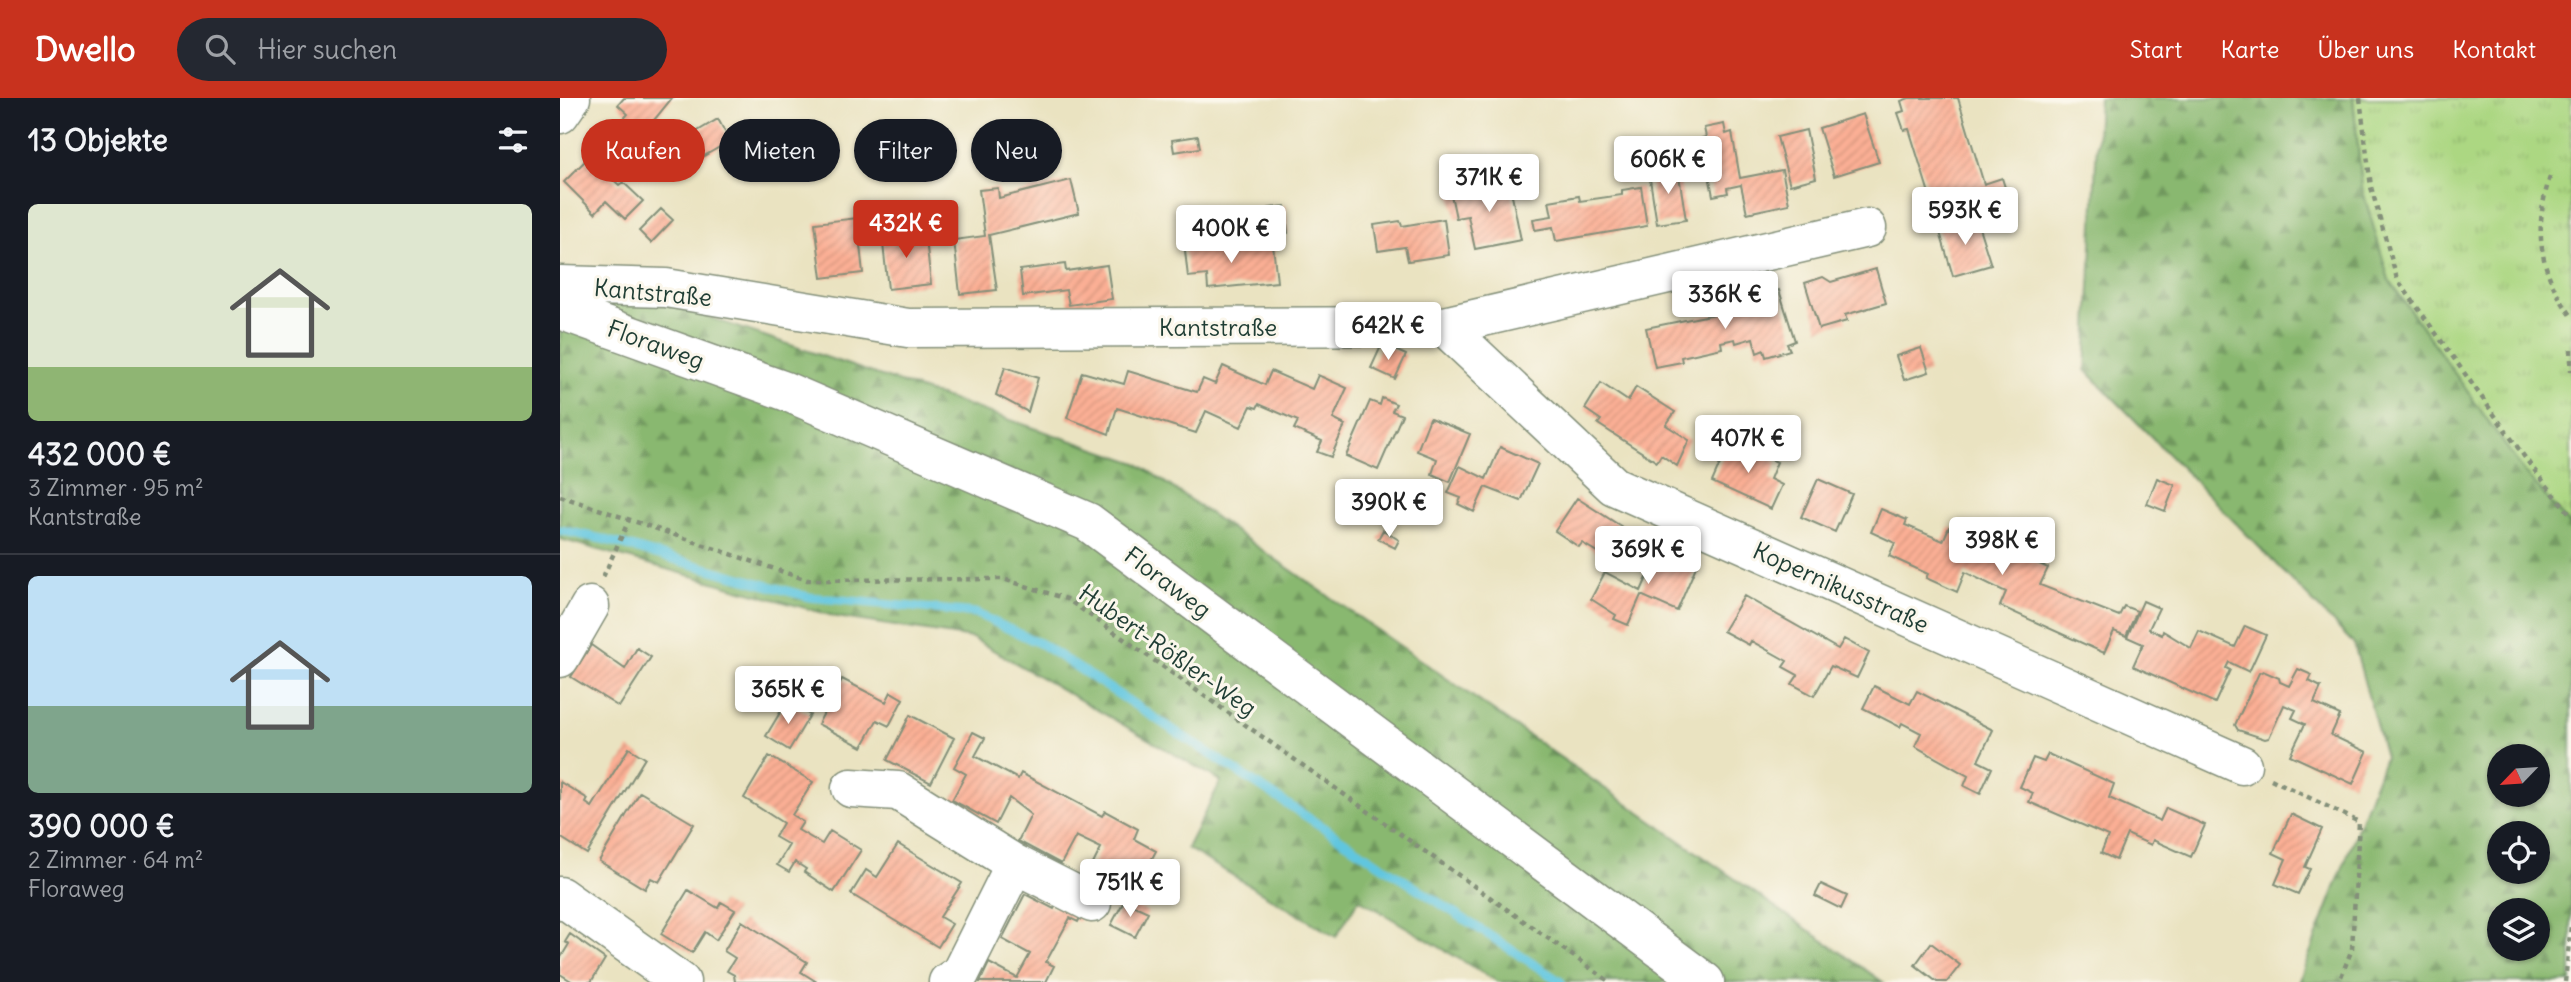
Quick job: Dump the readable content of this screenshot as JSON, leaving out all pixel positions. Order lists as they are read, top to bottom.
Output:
{
  "streets": {
    "street": ["Kantstraße", "Floraweg", "Kopernikusstraße"],
    "path": ["Hubert-Rößler-Weg"]
  },
  "crossings": [
    ["Kantstraße", "Kopernikusstraße"]
  ],
  "north": "bottom left",
  "page": {
    "header": "Dwello",
    "search": "Hier suchen",
    "nav": [
      "Start",
      "Karte",
      "Über uns",
      "Kontakt"
    ],
    "heading": "13 Objekte",
    "chip": [
      "Kaufen",
      "Mieten",
      "Filter",
      "Neu"
    ],
    "price": [
      "606K €",
      "371K €",
      "593K €",
      "432K €",
      "400K €",
      "336K €",
      "642K €",
      "407K €",
      "390K €",
      "398K €",
      "369K €",
      "365K €",
      "751K €"
    ],
    "list": [
      {
        "name": "432 000 €",
        "note": "3 Zimmer · 95 m² · Kantstraße"
      },
      {
        "name": "390 000 €",
        "note": "2 Zimmer · 64 m² · Floraweg"
      }
    ]
  }
}
